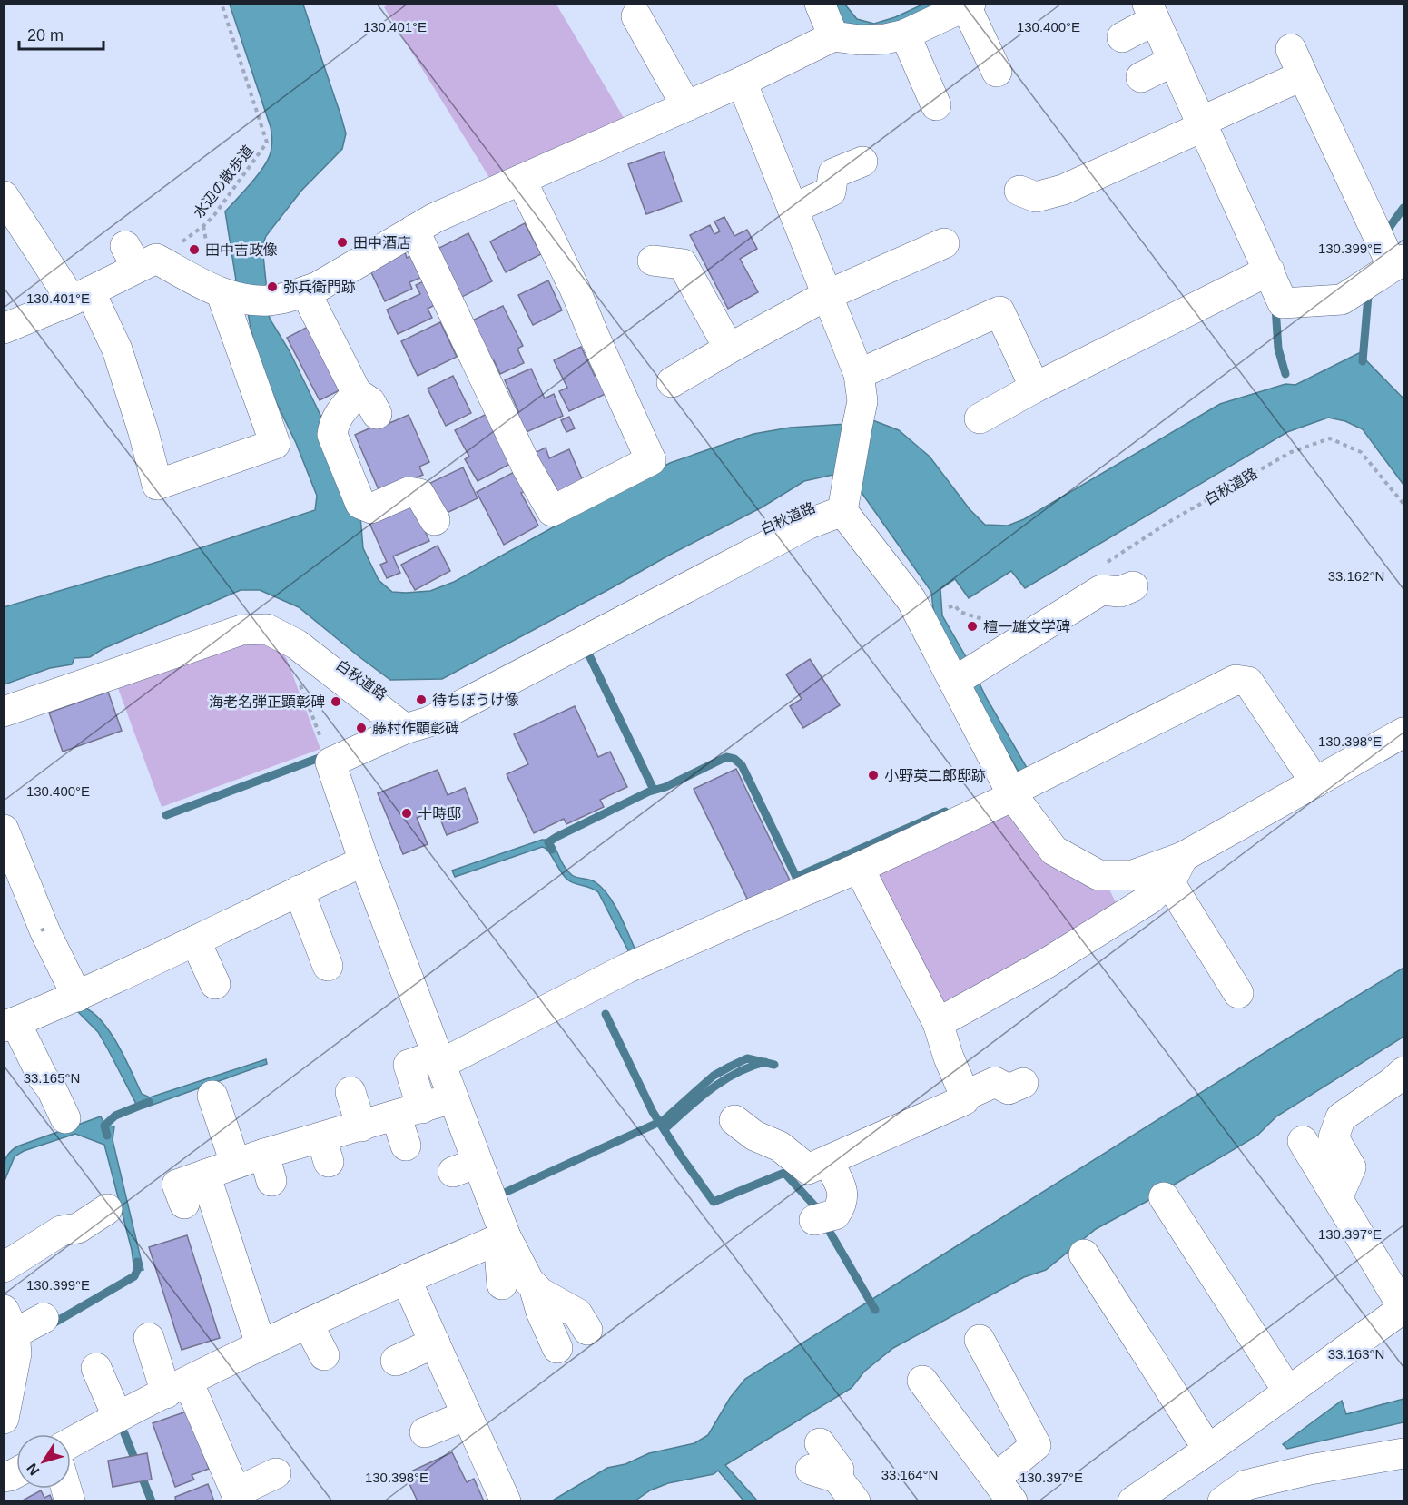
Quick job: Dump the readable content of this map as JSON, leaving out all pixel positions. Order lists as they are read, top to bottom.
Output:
{
  "streets": {
    "street": ["白秋道路"],
    "path": ["水辺の散歩道"]
  },
  "places": [
    "田中酒店",
    "田中吉政像",
    "弥兵衛門跡",
    "檀一雄文学碑",
    "待ちぼうけ像",
    "海老名弾正顕彰碑",
    "藤村作顕彰碑",
    "小野英二郎邸跡",
    "十時邸"
  ],
  "scale_bar": "20 m",
  "north": "bottom left",
  "coordinates": [
    "130.401°E",
    "130.400°E",
    "130.399°E",
    "33.162°N",
    "130.398°E",
    "33.165°N",
    "130.397°E",
    "33.163°N",
    "33.164°N"
  ]
}
